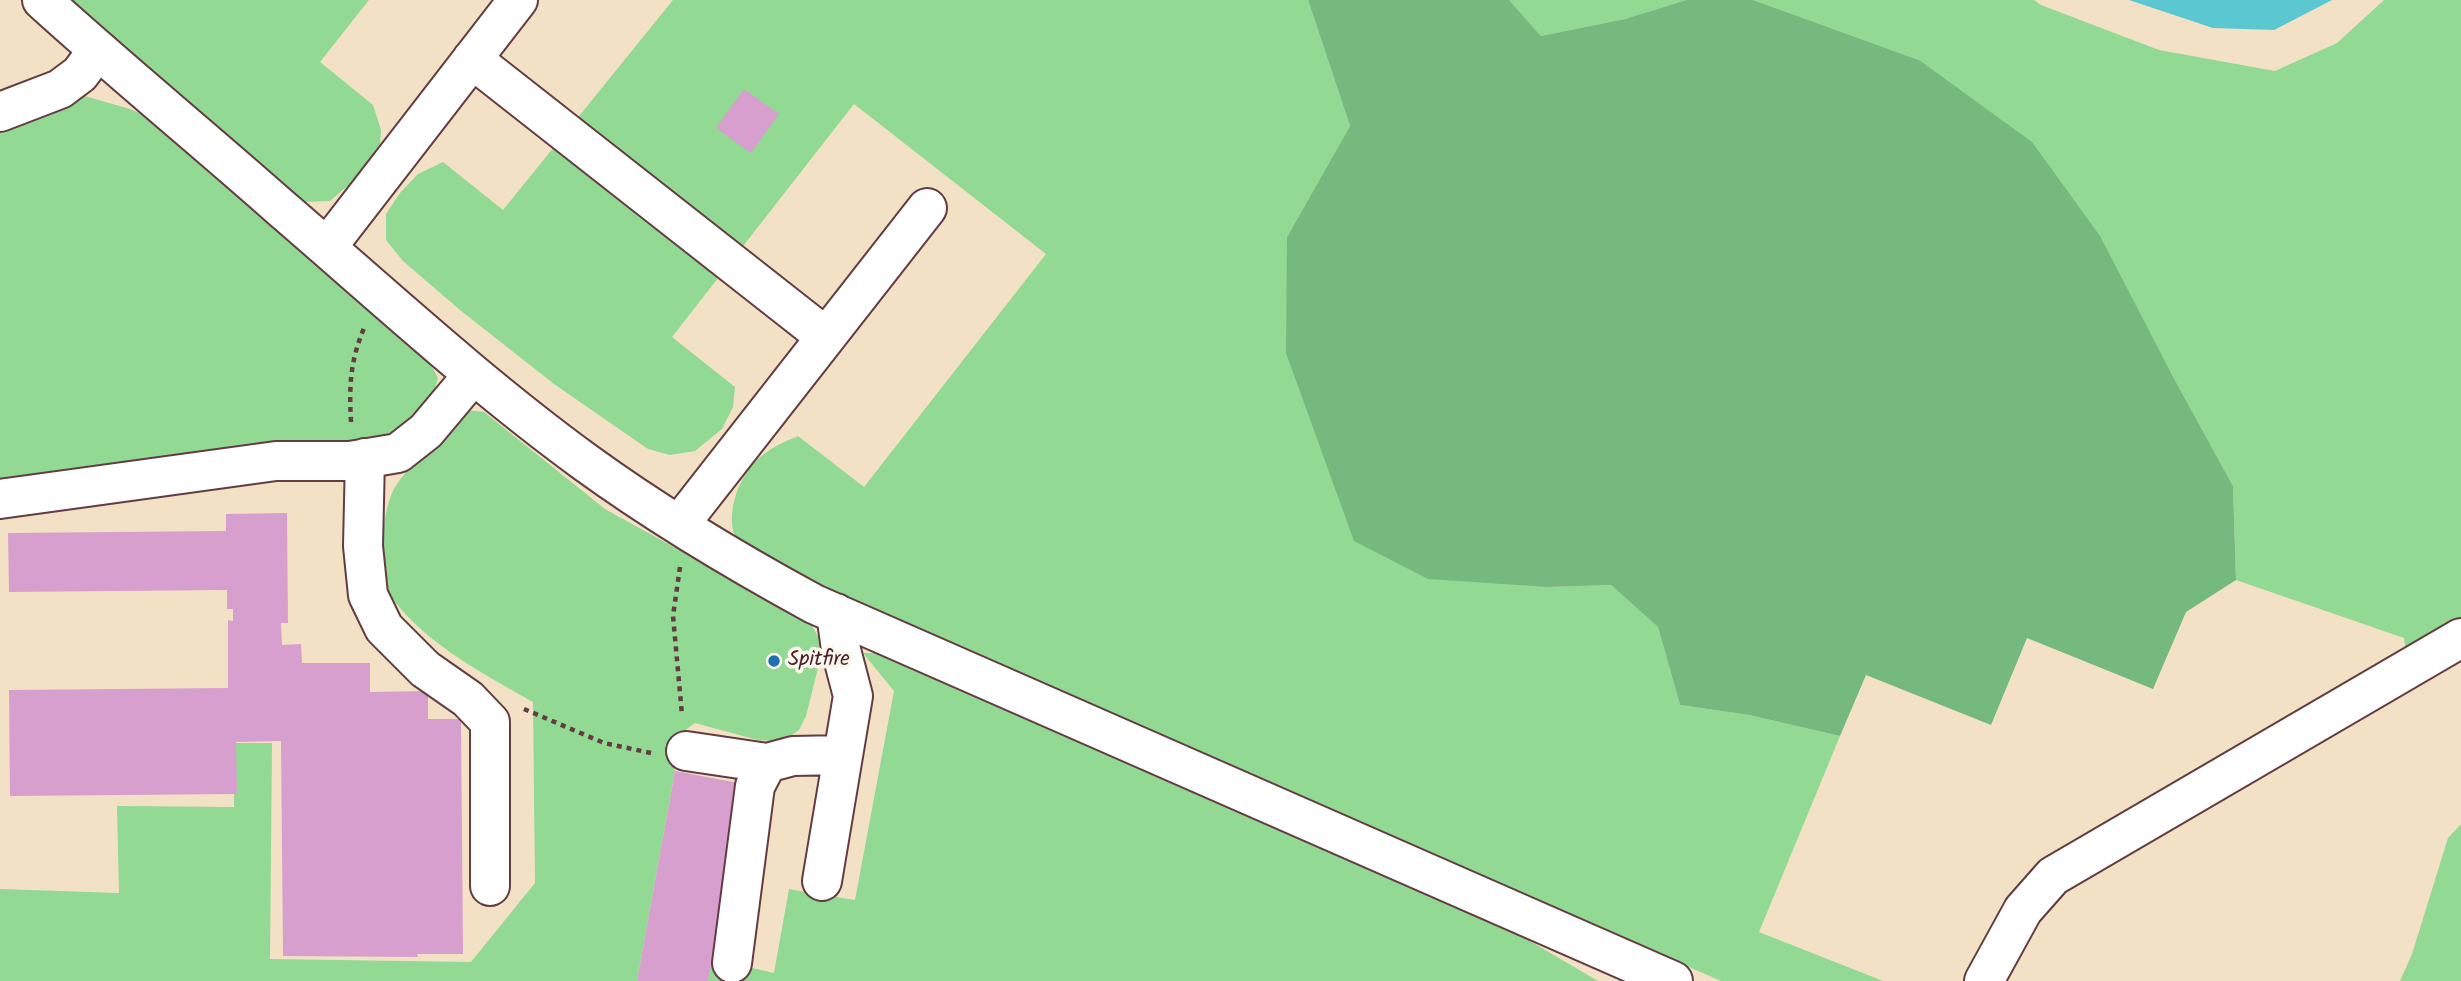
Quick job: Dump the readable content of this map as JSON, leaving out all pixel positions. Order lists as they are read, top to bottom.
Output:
{
  "places": ["Spitfire"]
}
